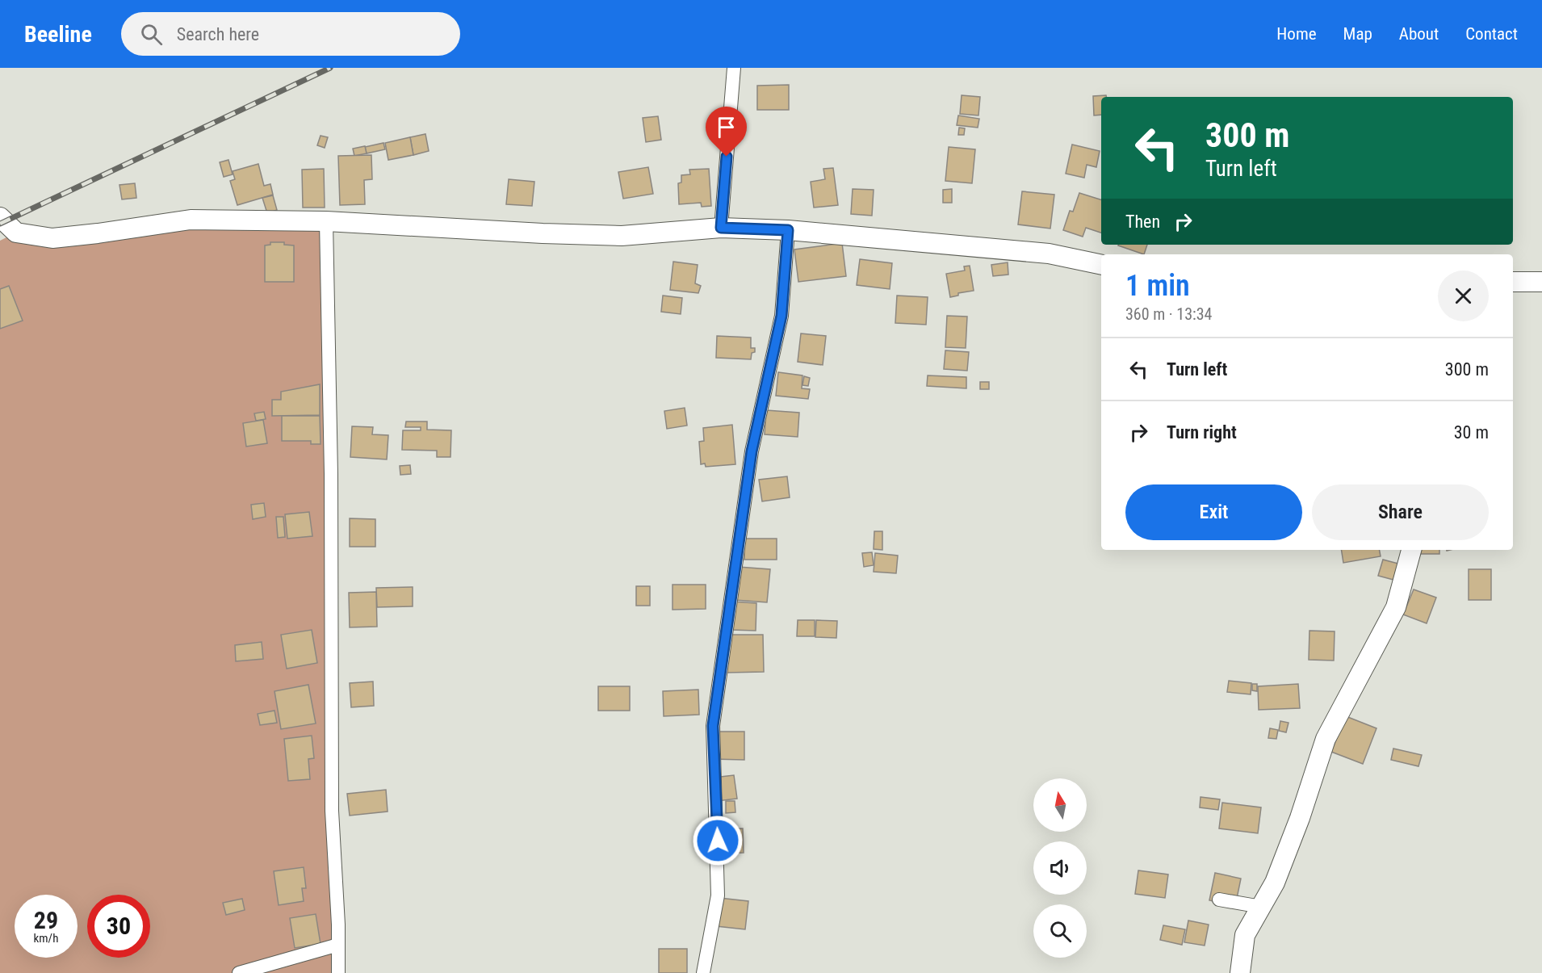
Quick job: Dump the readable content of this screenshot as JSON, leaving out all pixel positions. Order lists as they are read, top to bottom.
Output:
{
  "north": "top",
  "page": {
    "header": "Beeline",
    "search": "Search here",
    "nav": [
      "Home",
      "Map",
      "About",
      "Contact"
    ],
    "turn": ["300 m", "Turn left"],
    "then": "Then",
    "heading": ["1 min", "360 m · 13:34"],
    "list": [
      {
        "name": "Turn left",
        "value": "300 m"
      },
      {
        "name": "Turn right",
        "value": "30 m"
      }
    ],
    "buttons": ["Exit", "Share"],
    "speed": "29 km/h",
    "limit": "30"
  }
}
